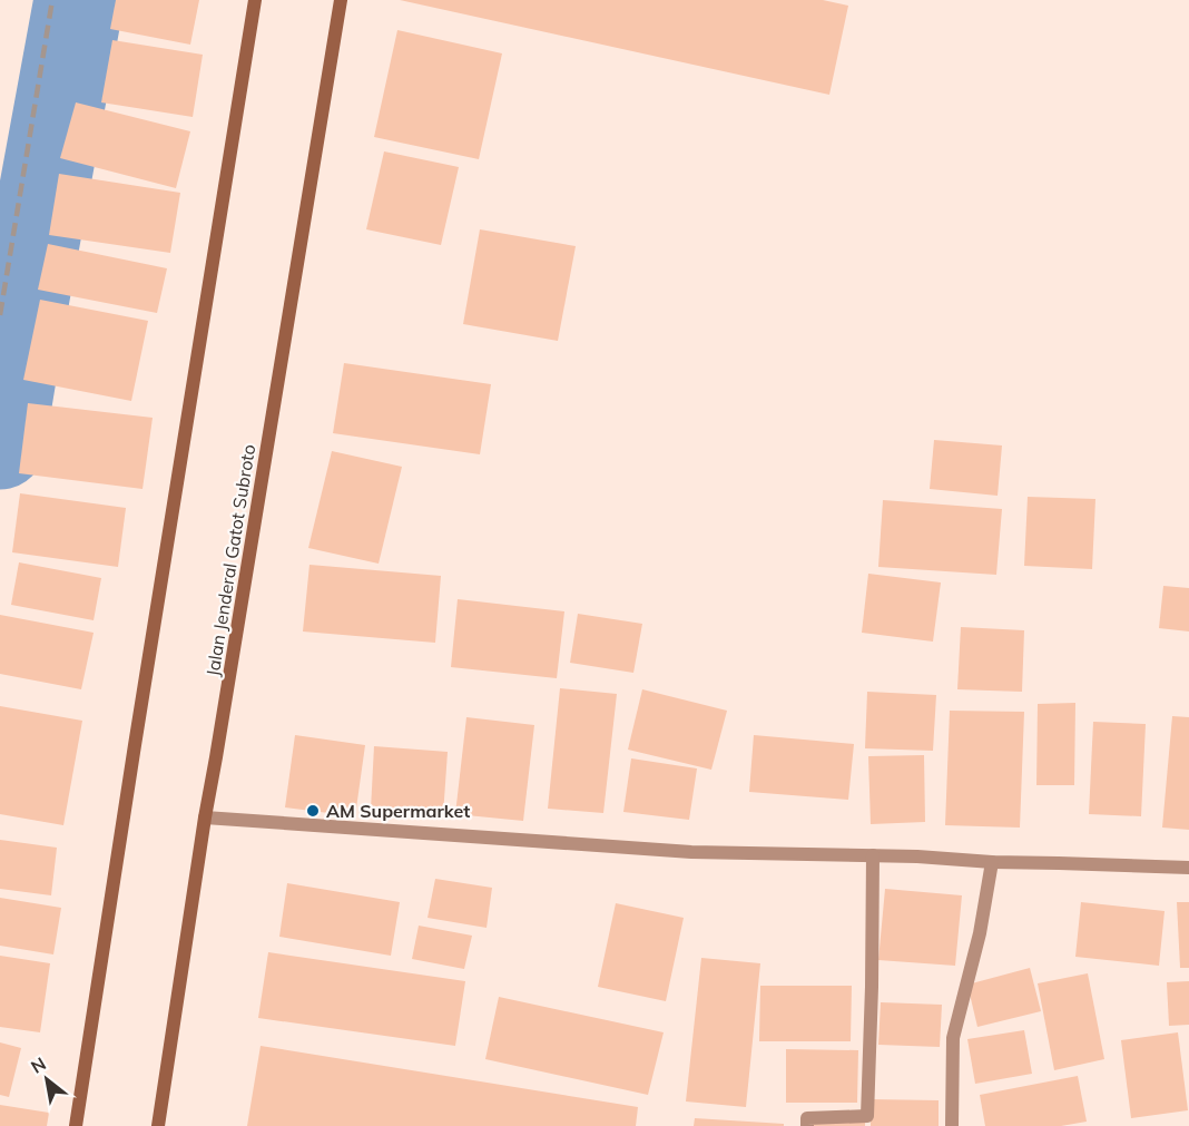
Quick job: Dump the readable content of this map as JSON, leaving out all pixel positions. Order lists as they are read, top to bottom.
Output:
{
  "streets": {
    "main road": ["Jalan Jenderal Gatot Subroto"]
  },
  "places": ["AM Supermarket"],
  "north": "top left"
}
